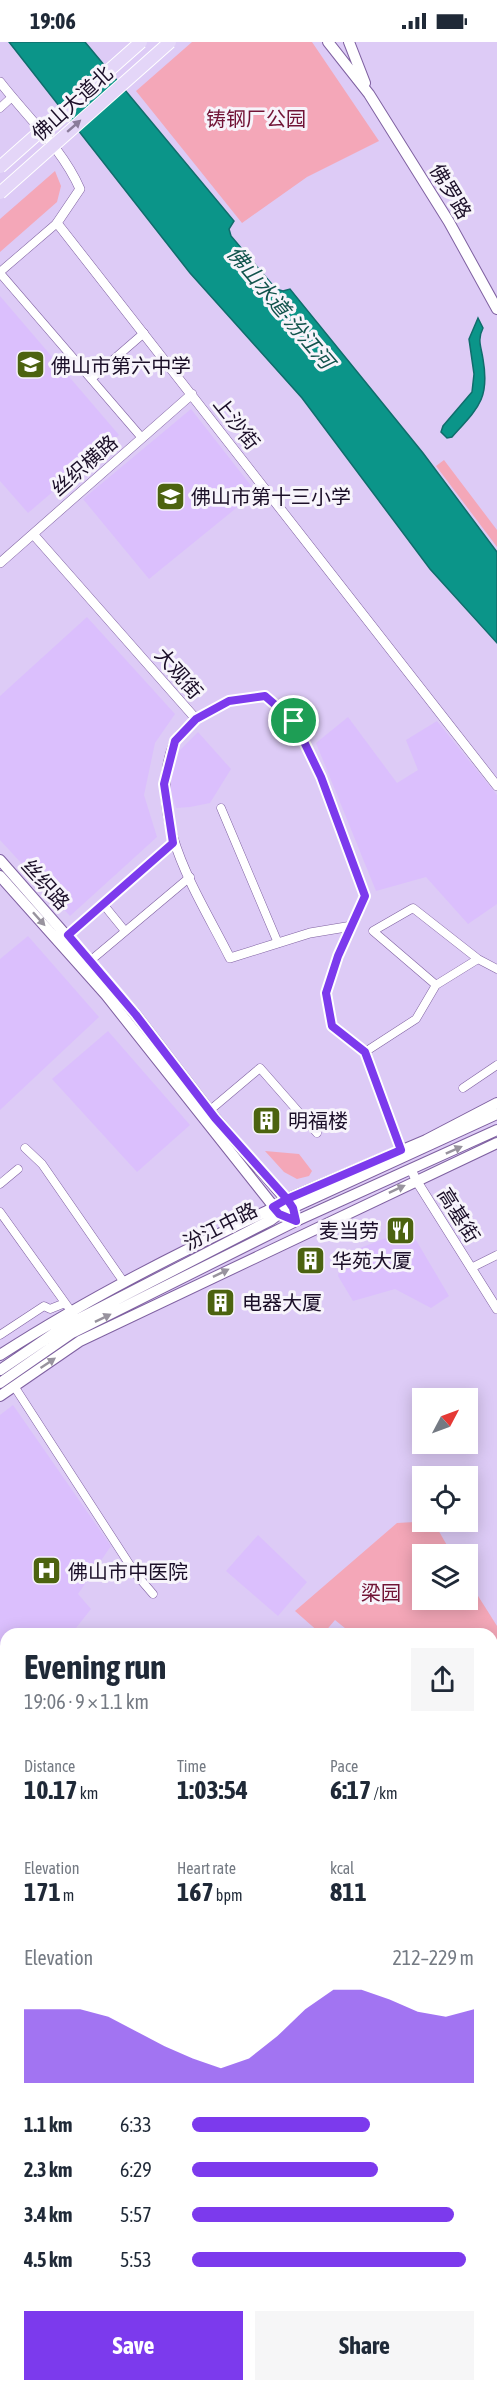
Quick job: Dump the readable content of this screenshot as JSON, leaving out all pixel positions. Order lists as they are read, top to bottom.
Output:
{
  "streets": {
    "highway": ["佛山大道北"],
    "main road": ["佛罗路", "丝织路", "汾江中路"],
    "street": [
      "上沙街",
      "丝织横路",
      "大观街",
      "高基街"
    ]
  },
  "crossings": [
    ["上沙街", "丝织横路"],
    ["丝织横路", "大观街"],
    ["丝织路", "汾江中路"],
    ["高基街", "汾江中路"]
  ],
  "water": ["佛山水道-汾江河"],
  "parks": ["铸钢厂公园", "梁园"],
  "places": {
    "school or university": ["佛山市第六中学", "佛山市第十三小学"],
    "building": ["明福楼", "华苑大厦", "电器大厦"],
    "restaurant": ["麦当劳"],
    "hospital": ["佛山市中医院"]
  },
  "north": "top right",
  "page": {
    "status": "19:06",
    "heading": ["Evening run", "19:06 · 9 × 1.1 km"],
    "stats": [
      ["Distance", "10.17 km"],
      ["Time", "1:03:54"],
      ["Pace", "6:17 /km"],
      ["Elevation", "171 m"],
      ["Heart rate", "167 bpm"],
      ["kcal", "811"]
    ],
    "chart": ["Elevation", "212–229 m"],
    "list": [
      {
        "name": "1.1 km",
        "note": "6:33"
      },
      {
        "name": "2.3 km",
        "note": "6:29"
      },
      {
        "name": "3.4 km",
        "note": "5:57"
      },
      {
        "name": "4.5 km",
        "note": "5:53"
      }
    ],
    "buttons": ["Save", "Share"]
  }
}
